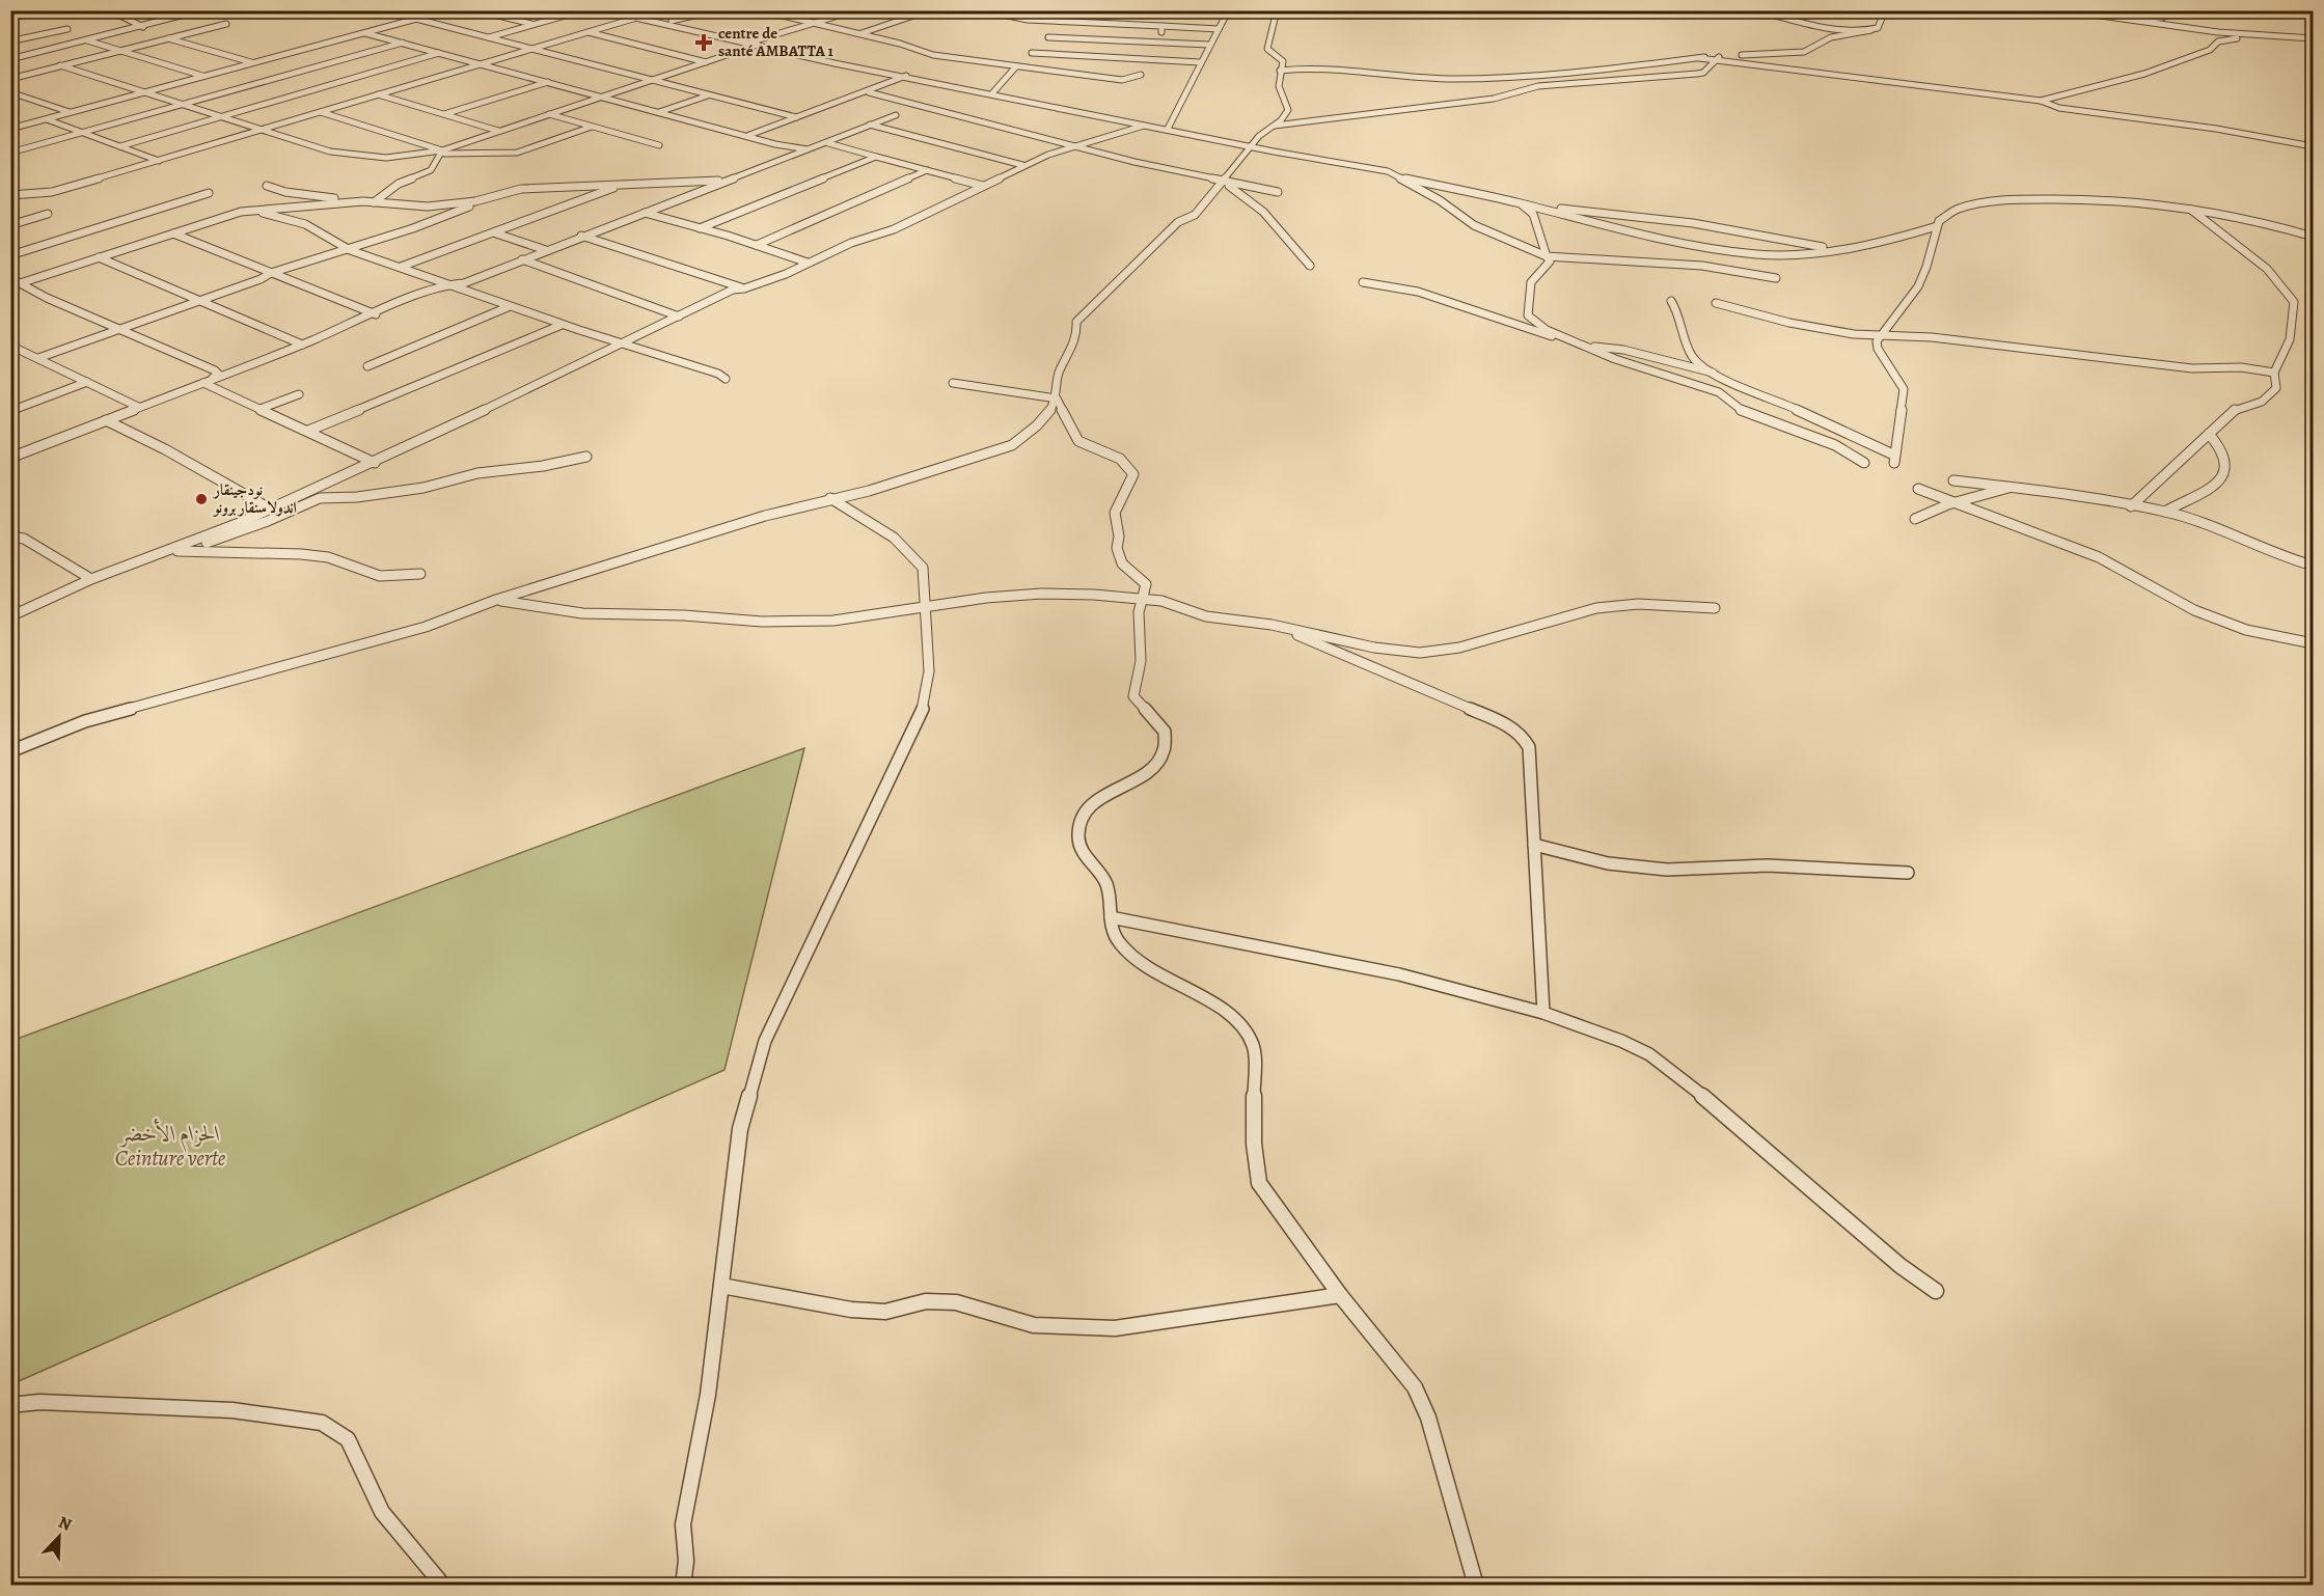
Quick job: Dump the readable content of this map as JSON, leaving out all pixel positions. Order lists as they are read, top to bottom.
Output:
{
  "parks": ["الحزام الأخضر Ceinture verte"],
  "places": {
    "health": ["centre de santé AMBATTA 1"],
    "other": ["نودجينقار اندولاسنقار برونو"]
  },
  "north": "top right"
}
